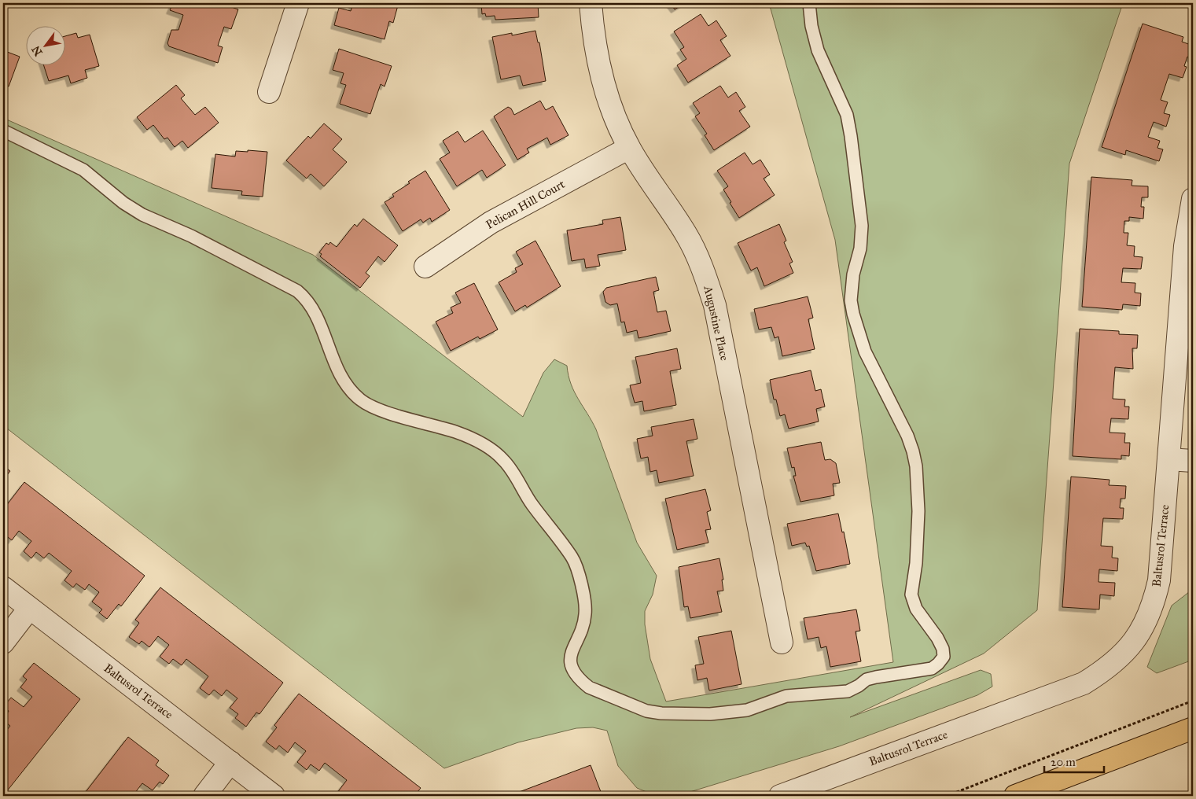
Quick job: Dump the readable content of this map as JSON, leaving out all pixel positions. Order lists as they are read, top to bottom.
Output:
{
  "streets": {
    "street": ["Pelican Hill Court", "Augustine Place", "Baltusrol Terrace"]
  },
  "crossings": [
    ["Pelican Hill Court", "Augustine Place"]
  ],
  "scale_bar": "20 m",
  "north": "bottom left"
}
